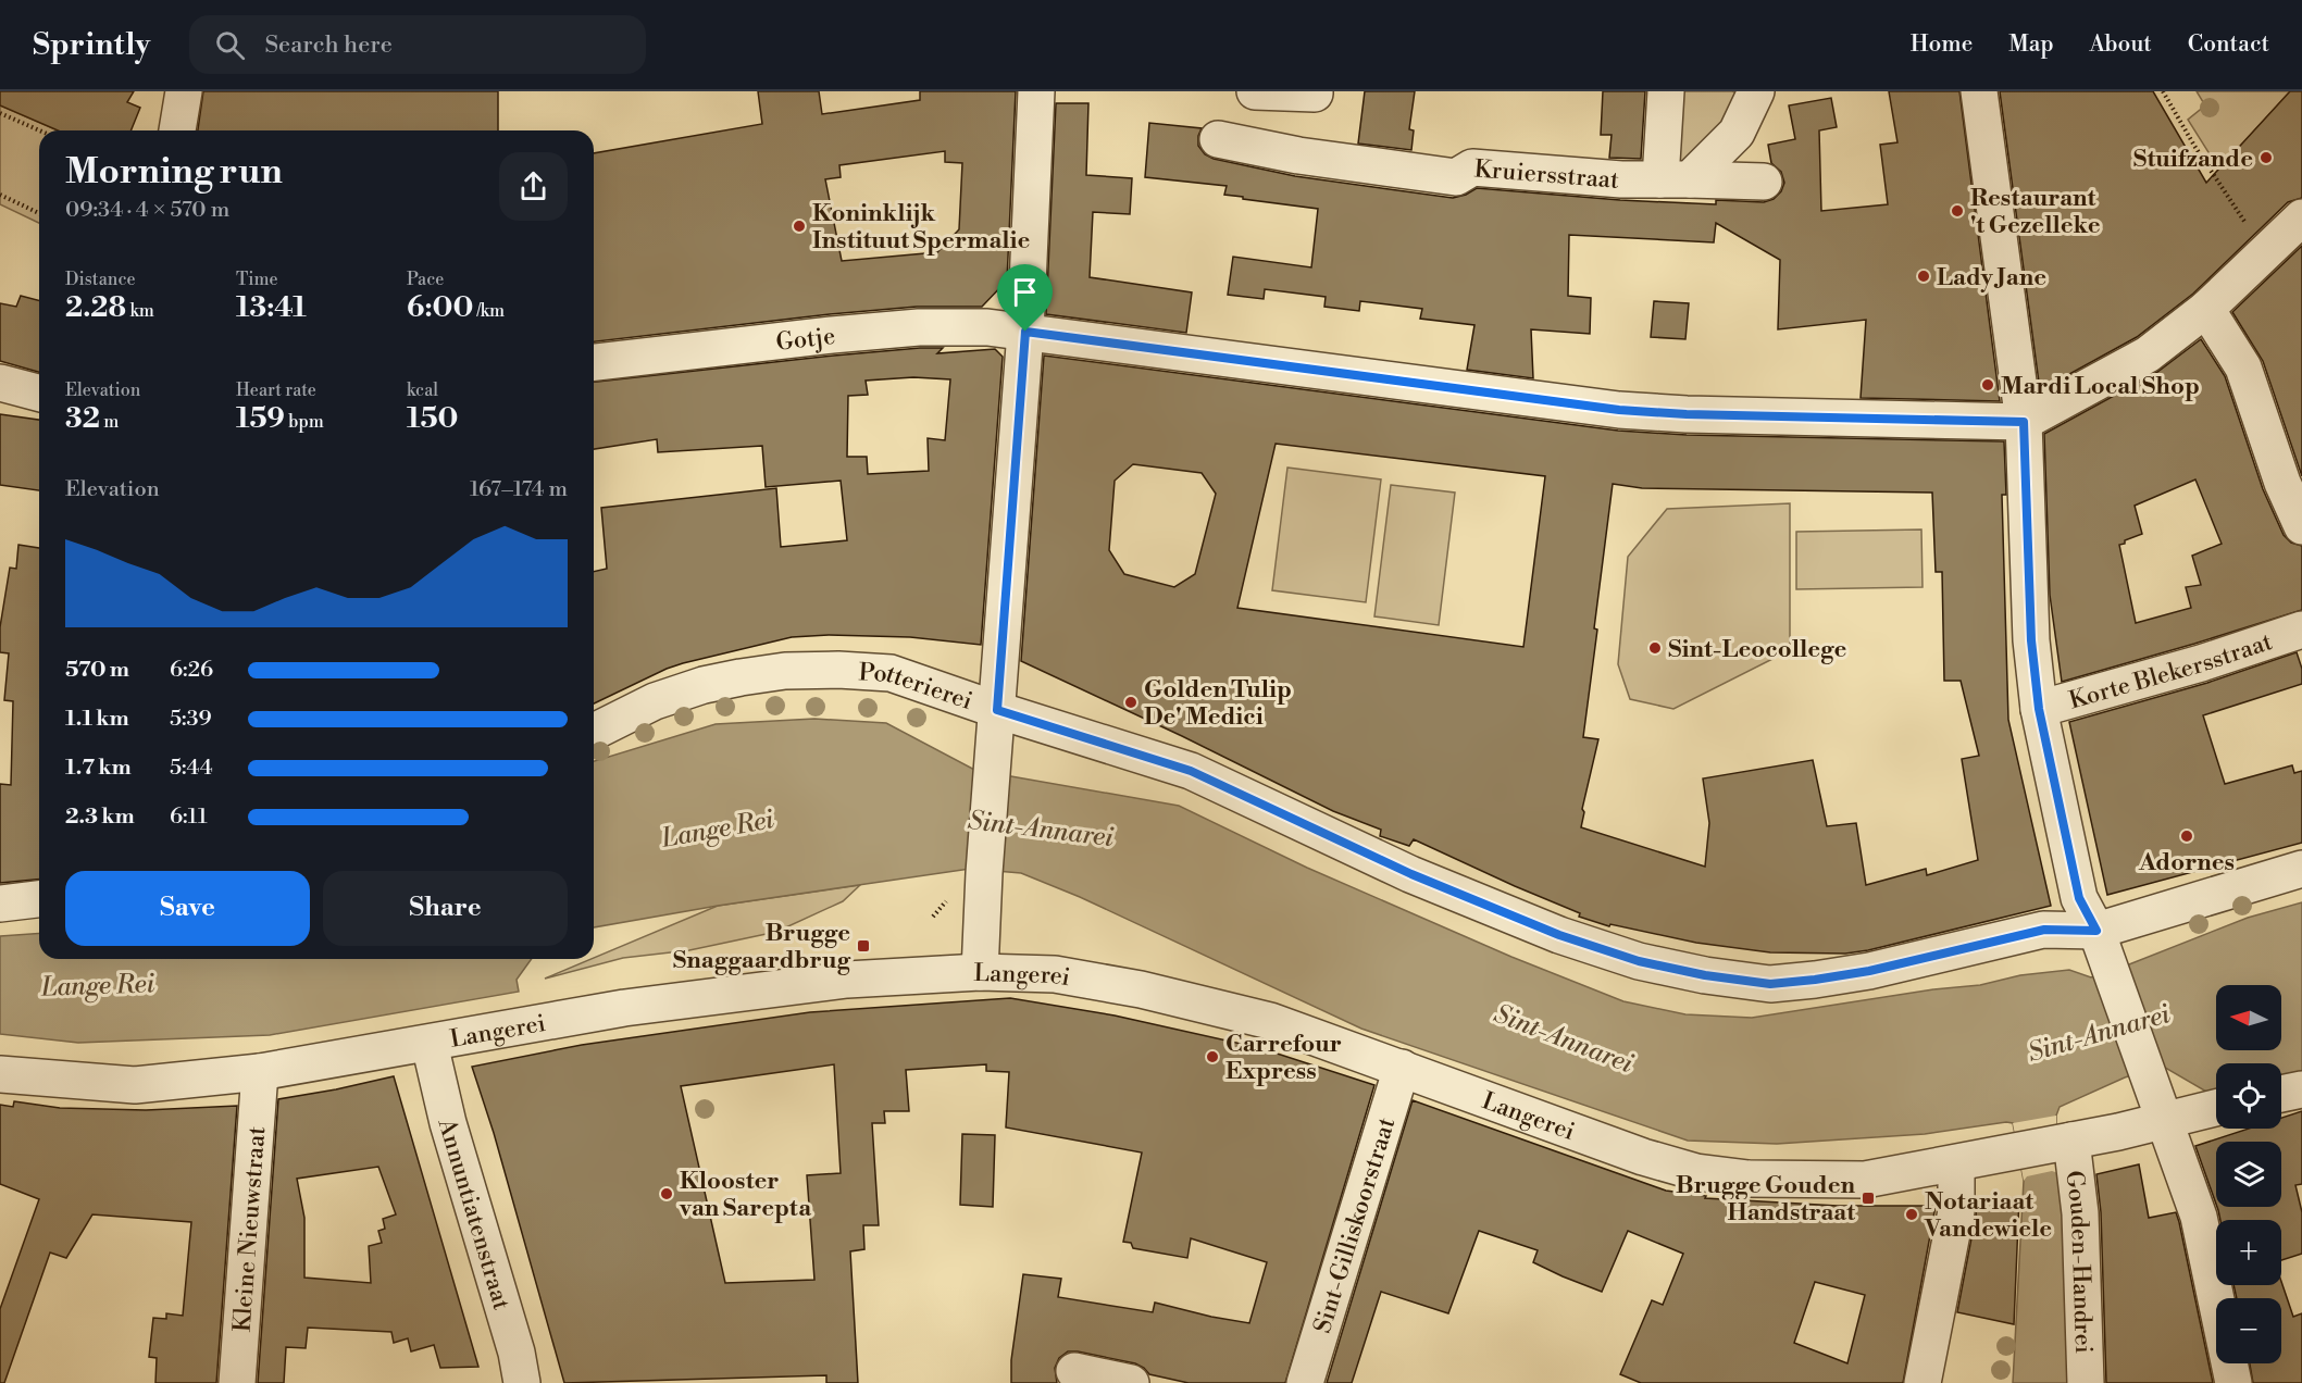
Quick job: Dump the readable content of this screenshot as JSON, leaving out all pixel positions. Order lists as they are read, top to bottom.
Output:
{
  "streets": {
    "street": [
      "Kruiersstraat",
      "Gotje",
      "Korte Blekersstraat",
      "Potterierei",
      "Langerei",
      "Annuntiatenstraat",
      "Sint-Gilliskoorstraat",
      "Kleine Nieuwstraat",
      "Gouden-Handrei"
    ]
  },
  "crossings": [
    ["Langerei", "Annuntiatenstraat"],
    ["Langerei", "Sint-Gilliskoorstraat"],
    ["Langerei", "Kleine Nieuwstraat"],
    ["Langerei", "Gouden-Handrei"]
  ],
  "water": ["Lange Rei", "Sint-Annarei"],
  "places": {
    "other": [
      "Stuifzande",
      "Restaurant 't Gezelleke",
      "Koninklijk Instituut Spermalie",
      "Lady Jane",
      "Mardi Local Shop",
      "Sint-Leocollege",
      "Golden Tulip De' Medici",
      "Adornes",
      "Carrefour Express",
      "Klooster van Sarepta",
      "Notariaat Vandewiele"
    ],
    "transit": ["Brugge Snaggaardbrug", "Brugge Gouden Handstraat"]
  },
  "north": "left",
  "page": {
    "header": "Sprintly",
    "search": "Search here",
    "nav": [
      "Home",
      "Map",
      "About",
      "Contact"
    ],
    "heading": ["Morning run", "09:34 · 4 × 570 m"],
    "stats": [
      ["Distance", "2.28 km"],
      ["Time", "13:41"],
      ["Pace", "6:00 /km"],
      ["Elevation", "32 m"],
      ["Heart rate", "159 bpm"],
      ["kcal", "150"]
    ],
    "chart": ["Elevation", "167–174 m"],
    "list": [
      {
        "name": "570 m",
        "note": "6:26"
      },
      {
        "name": "1.1 km",
        "note": "5:39"
      },
      {
        "name": "1.7 km",
        "note": "5:44"
      },
      {
        "name": "2.3 km",
        "note": "6:11"
      }
    ],
    "buttons": ["Save", "Share"],
    "map_buttons": ["+", "−"]
  }
}
